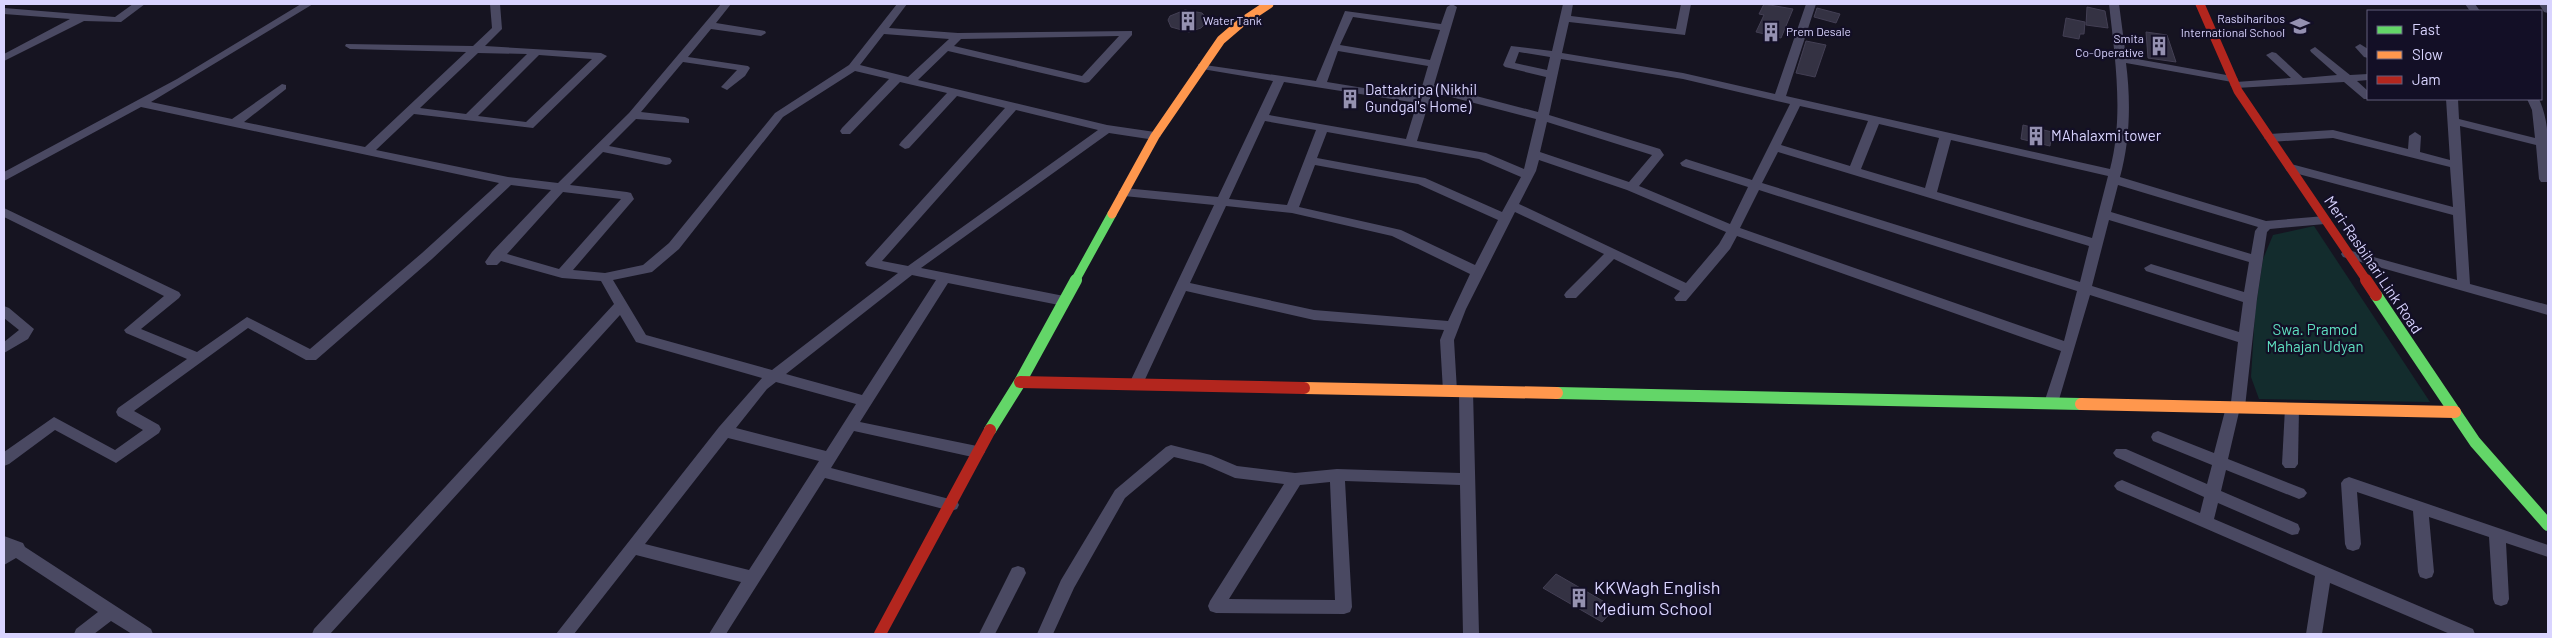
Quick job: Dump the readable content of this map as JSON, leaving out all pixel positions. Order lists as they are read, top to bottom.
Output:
{
  "streets": {
    "street": ["Meri-Rasbihari Link Road"]
  },
  "parks": ["Swa. Pramod Mahajan Udyan"],
  "places": {
    "building": [
      "Water Tank",
      "Prem Desale",
      "Smita Co-Operative",
      "Dattakripa (Nikhil Gundgal's Home)",
      "MAhalaxmi tower",
      "KKWagh English Medium School"
    ],
    "school or university": ["Rasbiharibos International School"]
  },
  "legend": ["Fast", "Slow", "Jam"]
}
